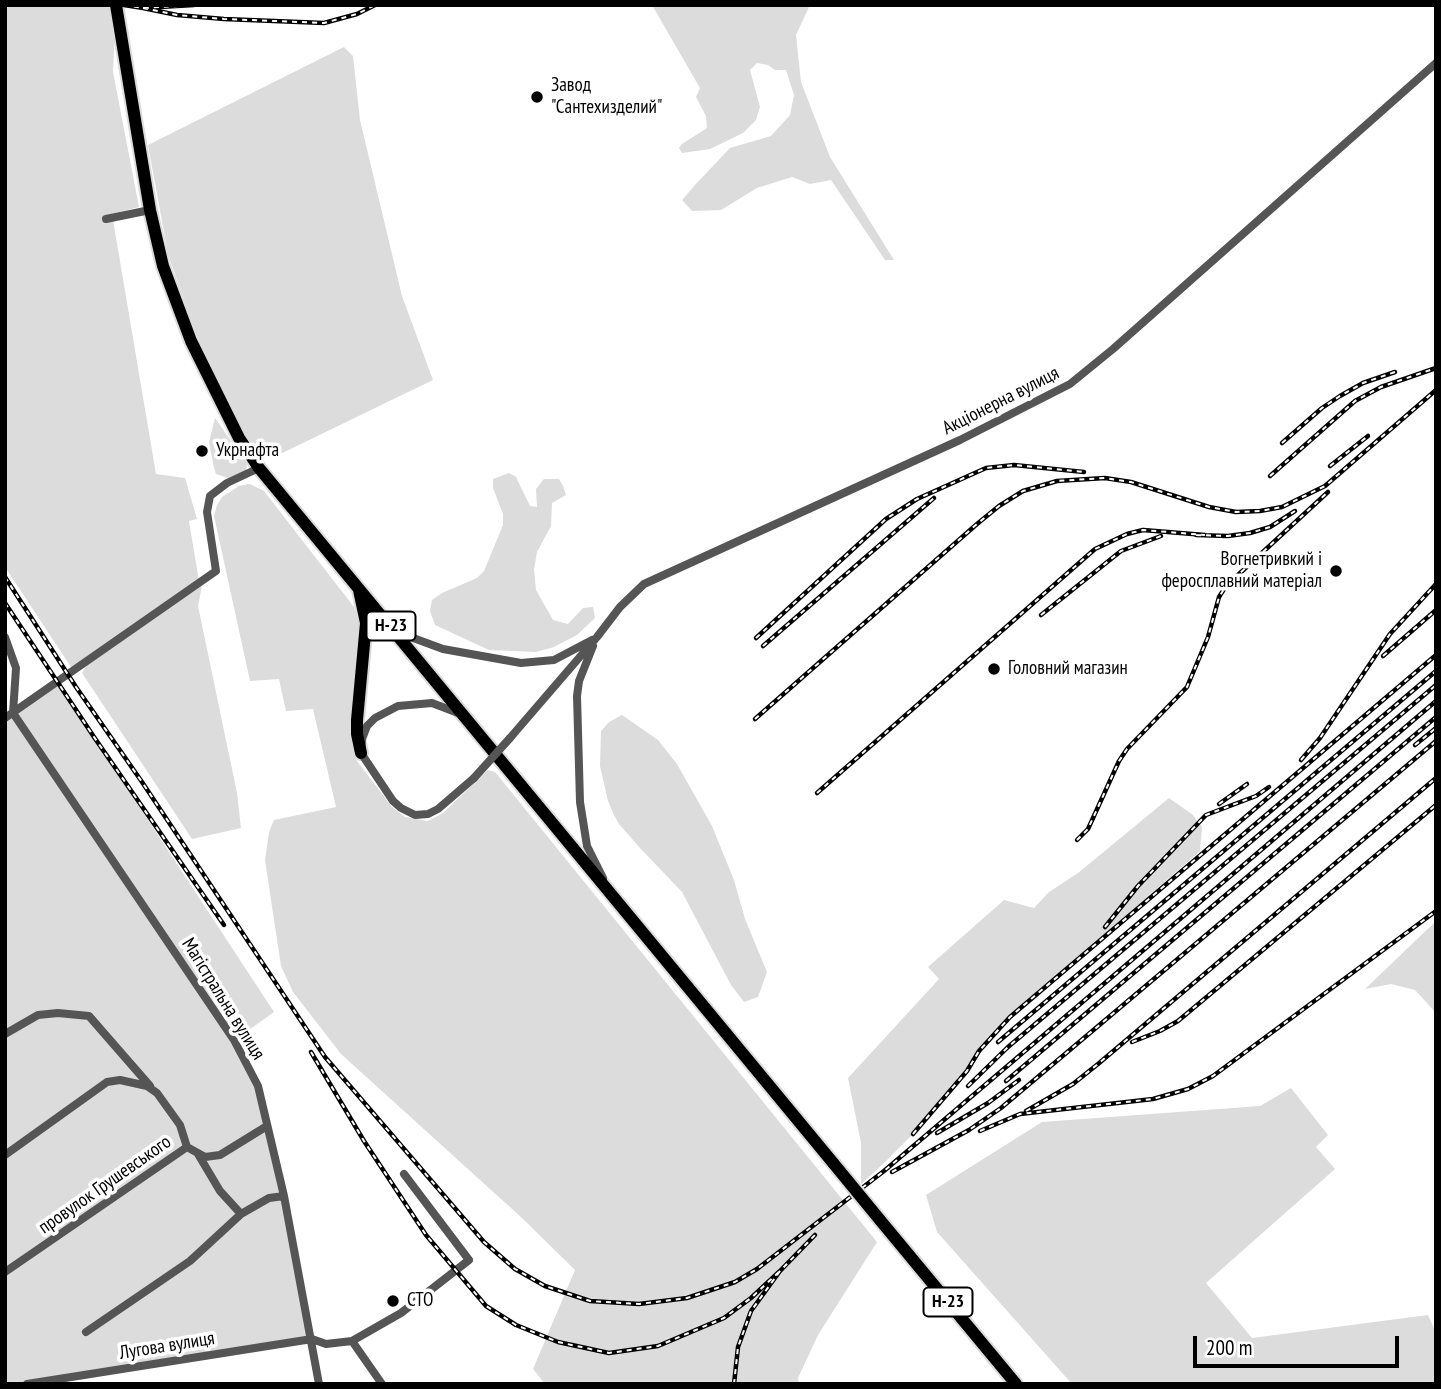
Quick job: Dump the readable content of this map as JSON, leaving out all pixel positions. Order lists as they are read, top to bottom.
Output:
{
  "streets": {
    "main road": ["Н-23"],
    "street": [
      "Акціонерна вулиця",
      "Магістральна вулиця",
      "провулок Грушевського",
      "Лугова вулиця"
    ]
  },
  "crossings": [
    ["Магістральна вулиця", "Лугова вулиця"]
  ],
  "places": [
    "Завод \"Сантехизделий\"",
    "Укрнафта",
    "Вогнетривкий і феросплавний матеріал",
    "Головний магазин",
    "СТО"
  ],
  "scale_bar": "200 m"
}
